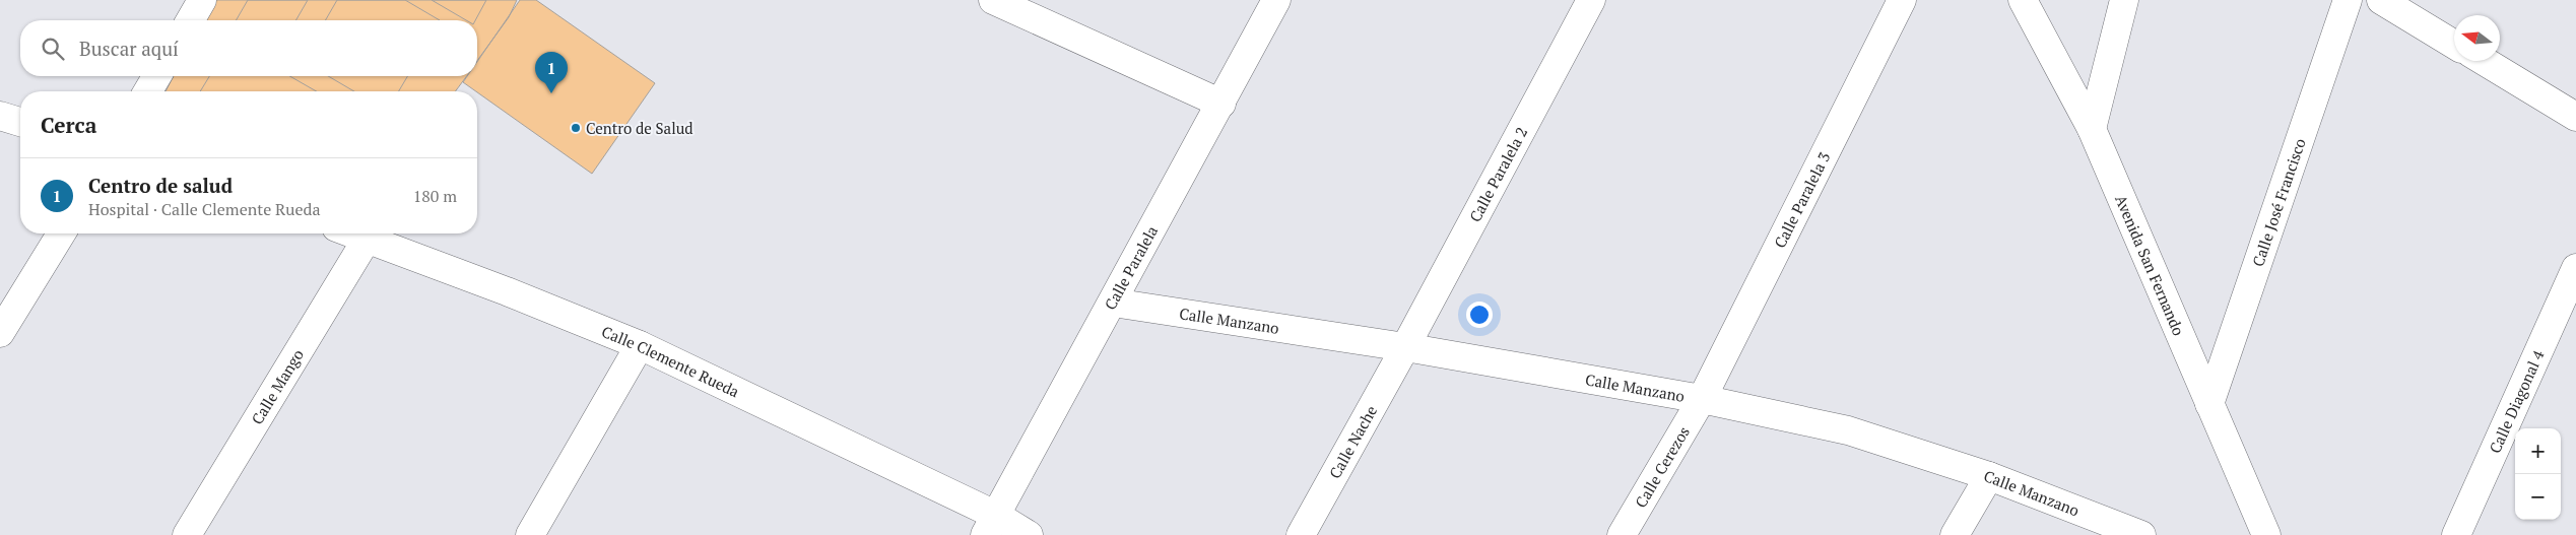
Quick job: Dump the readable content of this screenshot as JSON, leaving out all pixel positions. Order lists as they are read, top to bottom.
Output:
{
  "streets": {
    "street": [
      "Calle Paralela 2",
      "Calle Paralela 3",
      "Calle José Francisco",
      "Avenida San Fernando",
      "Calle Paralela",
      "Calle Manzano",
      "Calle Clemente Rueda",
      "Calle Mango",
      "Calle Diagonal 4",
      "Calle Nache",
      "Calle Cerezos"
    ]
  },
  "crossings": [
    ["Calle Paralela 2", "Calle Manzano"],
    ["Calle Paralela 2", "Calle Nache"],
    ["Calle Paralela 3", "Calle Manzano"],
    ["Calle Paralela 3", "Calle Cerezos"],
    ["Calle José Francisco", "Avenida San Fernando"],
    ["Calle Paralela", "Calle Manzano"],
    ["Calle Paralela", "Calle Clemente Rueda"],
    ["Calle Manzano", "Calle Nache"],
    ["Calle Manzano", "Calle Cerezos"],
    ["Calle Clemente Rueda", "Calle Mango"]
  ],
  "places": ["Centro de Salud"],
  "north": "left",
  "page": {
    "search": "Buscar aquí",
    "pins": "1",
    "heading": "Cerca",
    "list": [
      {
        "mark": "1",
        "name": "Centro de salud",
        "note": "Hospital · Calle Clemente Rueda",
        "value": "180 m"
      }
    ],
    "map_buttons": ["+", "−"]
  }
}
